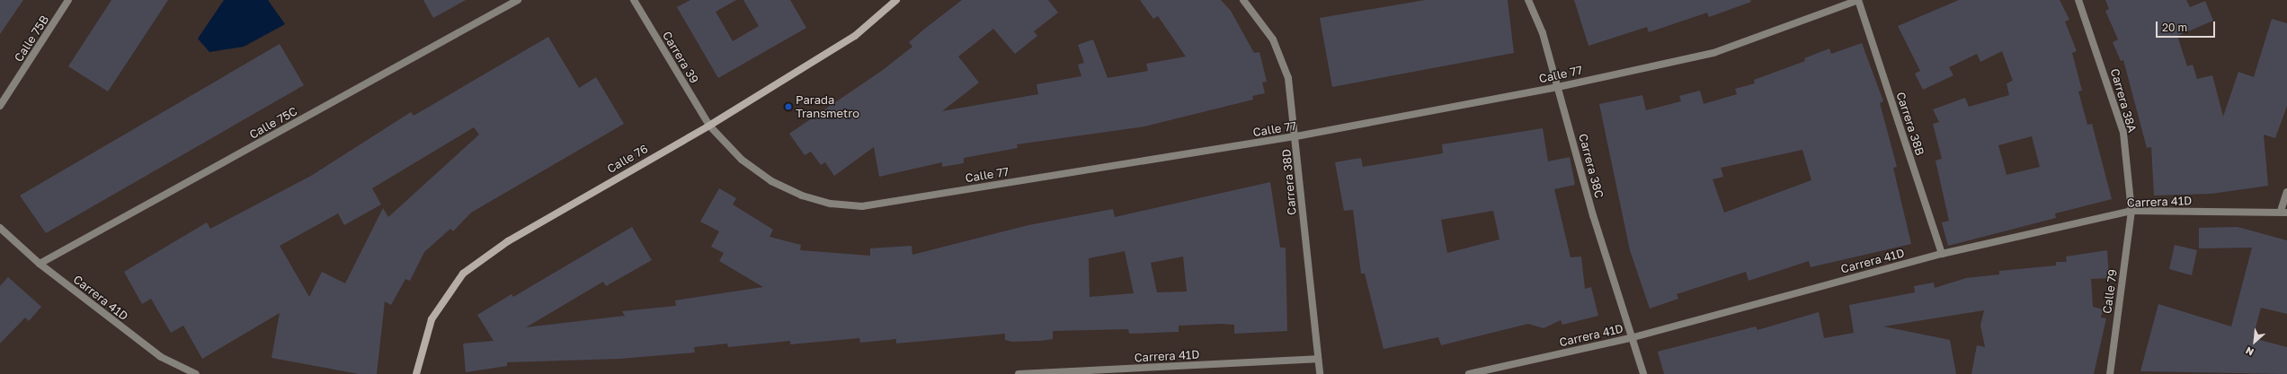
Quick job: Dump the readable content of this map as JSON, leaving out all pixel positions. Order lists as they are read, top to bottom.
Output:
{
  "streets": {
    "street": [
      "Calle 75B",
      "Carrera 39",
      "Calle 77",
      "Carrera 38A",
      "Calle 75C",
      "Carrera 38B",
      "Calle 76",
      "Carrera 38C",
      "Carrera 38D",
      "Carrera 41D",
      "Calle 79"
    ]
  },
  "crossings": [
    ["Carrera 39", "Calle 77"],
    ["Carrera 39", "Calle 76"],
    ["Calle 77", "Carrera 38B"],
    ["Calle 77", "Calle 76"],
    ["Calle 77", "Carrera 38C"],
    ["Calle 77", "Carrera 38D"],
    ["Carrera 38A", "Carrera 41D"],
    ["Carrera 38A", "Calle 79"],
    ["Calle 75C", "Carrera 41D"],
    ["Carrera 38B", "Carrera 41D"],
    ["Carrera 38C", "Carrera 41D"],
    ["Carrera 38D", "Carrera 41D"],
    ["Carrera 41D", "Calle 79"]
  ],
  "places": ["Parada Transmetro"],
  "scale_bar": "20 m",
  "north": "bottom left"
}
